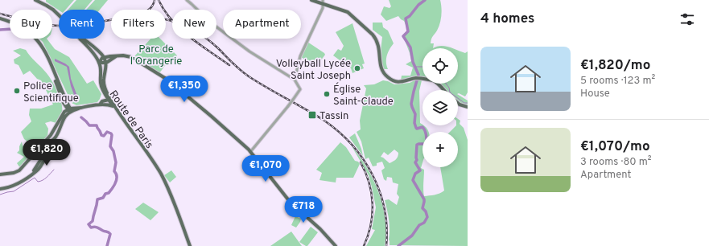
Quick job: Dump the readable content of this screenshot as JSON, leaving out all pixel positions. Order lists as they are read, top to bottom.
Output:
{
  "streets": {
    "main road": ["Route de Paris"]
  },
  "parks": ["Parc de l'Orangerie"],
  "places": {
    "other": ["Volleyball Lycée Saint Joseph", "Police Scientifique", "Église Saint-Claude"],
    "transit": ["Tassin"]
  },
  "page": {
    "heading": "4 homes",
    "chip": [
      "Buy",
      "Rent",
      "Filters",
      "New",
      "Apartment"
    ],
    "list": [
      {
        "name": "€1,820/mo",
        "note": "5 rooms · 123 m² · House"
      },
      {
        "name": "€1,070/mo",
        "note": "3 rooms · 80 m² · Apartment"
      }
    ],
    "map_buttons": "+",
    "price": [
      "€1,350",
      "€1,820",
      "€1,070",
      "€718"
    ]
  }
}
